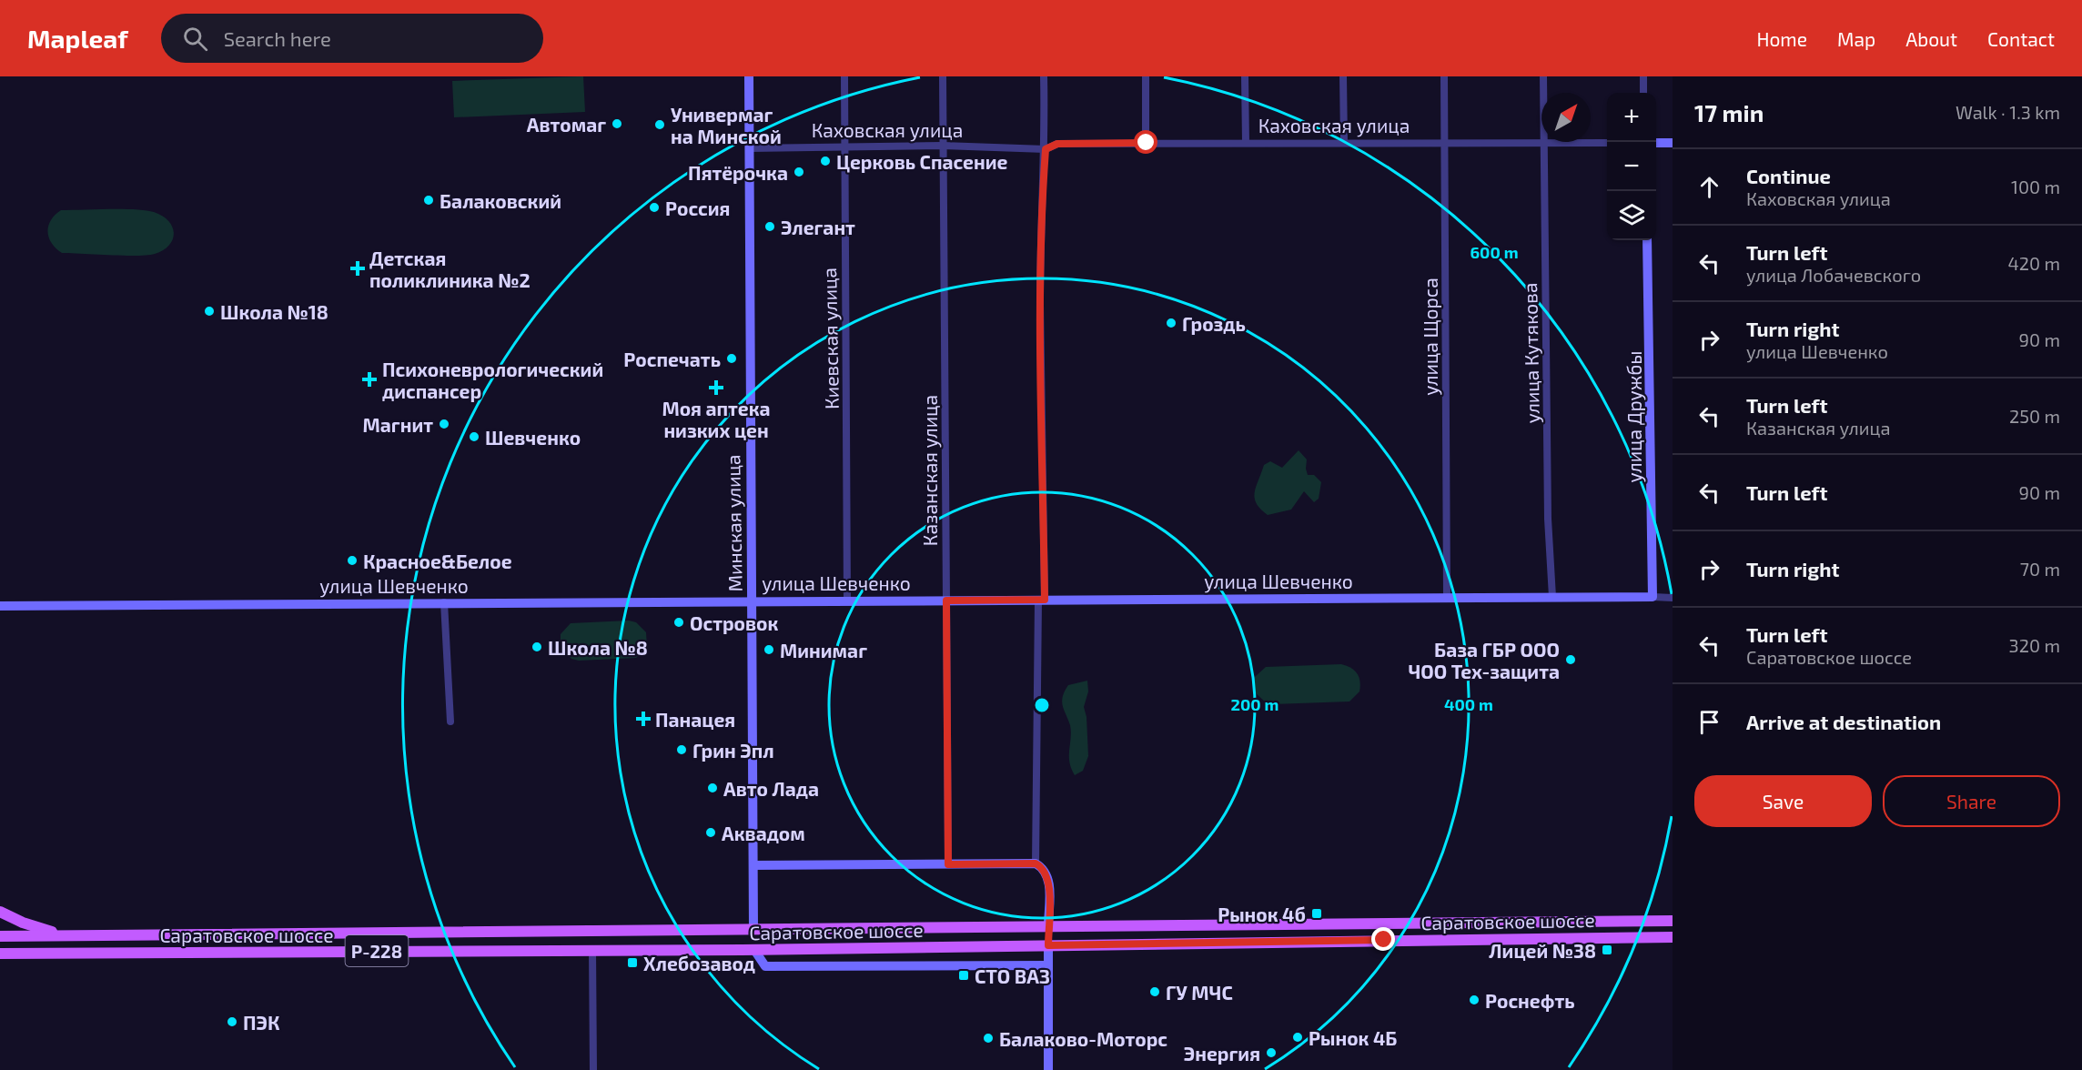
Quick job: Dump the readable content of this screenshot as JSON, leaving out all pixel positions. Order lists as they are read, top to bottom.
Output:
{
  "streets": {
    "main road": ["Минская улица", "Саратовское шоссе", "Р-228"],
    "street": [
      "Каховская улица",
      "улица Щорса",
      "Киевская улица",
      "улица Кутякова",
      "улица Дружбы",
      "Казанская улица",
      "улица Шевченко"
    ]
  },
  "crossings": [
    ["Каховская улица", "улица Щорса"],
    ["Каховская улица", "Киевская улица"],
    ["Каховская улица", "улица Кутякова"],
    ["Каховская улица", "Казанская улица"],
    ["Каховская улица", "Минская улица"],
    ["улица Щорса", "улица Шевченко"],
    ["Киевская улица", "улица Шевченко"],
    ["улица Кутякова", "улица Шевченко"],
    ["улица Дружбы", "улица Шевченко"],
    ["Казанская улица", "улица Шевченко"],
    ["Минская улица", "улица Шевченко"],
    ["Минская улица", "Саратовское шоссе"]
  ],
  "places": {
    "other": [
      "Автомаг",
      "Универмаг на Минской",
      "Церковь Спасение",
      "Пятёрочка",
      "Балаковский",
      "Россия",
      "Элегант",
      "Школа №18",
      "Гроздь",
      "Роспечать",
      "Магнит",
      "Шевченко",
      "Красное&Белое",
      "Островок",
      "Школа №8",
      "Минимаг",
      "База ГБР ООО ЧОО Тех-защита",
      "Грин Эпл",
      "Авто Лада",
      "Аквадом",
      "ГУ МЧС",
      "Роснефть",
      "ПЭК",
      "Рынок 4Б",
      "Балаково-Моторс",
      "Энергия"
    ],
    "health": [
      "Детская поликлиника №2",
      "Психоневрологический диспансер",
      "Моя аптека низких цен",
      "Панацея"
    ],
    "transit": [
      "Рынок 4б",
      "Лицей №38",
      "Хлебозавод",
      "СТО ВАЗ"
    ]
  },
  "north": "top right",
  "page": {
    "header": "Mapleaf",
    "search": "Search here",
    "nav": [
      "Home",
      "Map",
      "About",
      "Contact"
    ],
    "heading": ["17 min", "Walk · 1.3 km"],
    "map_buttons": ["+", "−"],
    "list": [
      ["Continue", "Каховская улица", "100 m"],
      ["Turn left", "улица Лобачевского", "420 m"],
      ["Turn right", "улица Шевченко", "90 m"],
      ["Turn left", "Казанская улица", "250 m"],
      ["Turn left", "90 m"],
      ["Turn right", "70 m"],
      ["Turn left", "Саратовское шоссе", "320 m"],
      "Arrive at destination"
    ],
    "buttons": ["Save", "Share"]
  },
  "rings": ["600 m", "200 m", "400 m"]
}
